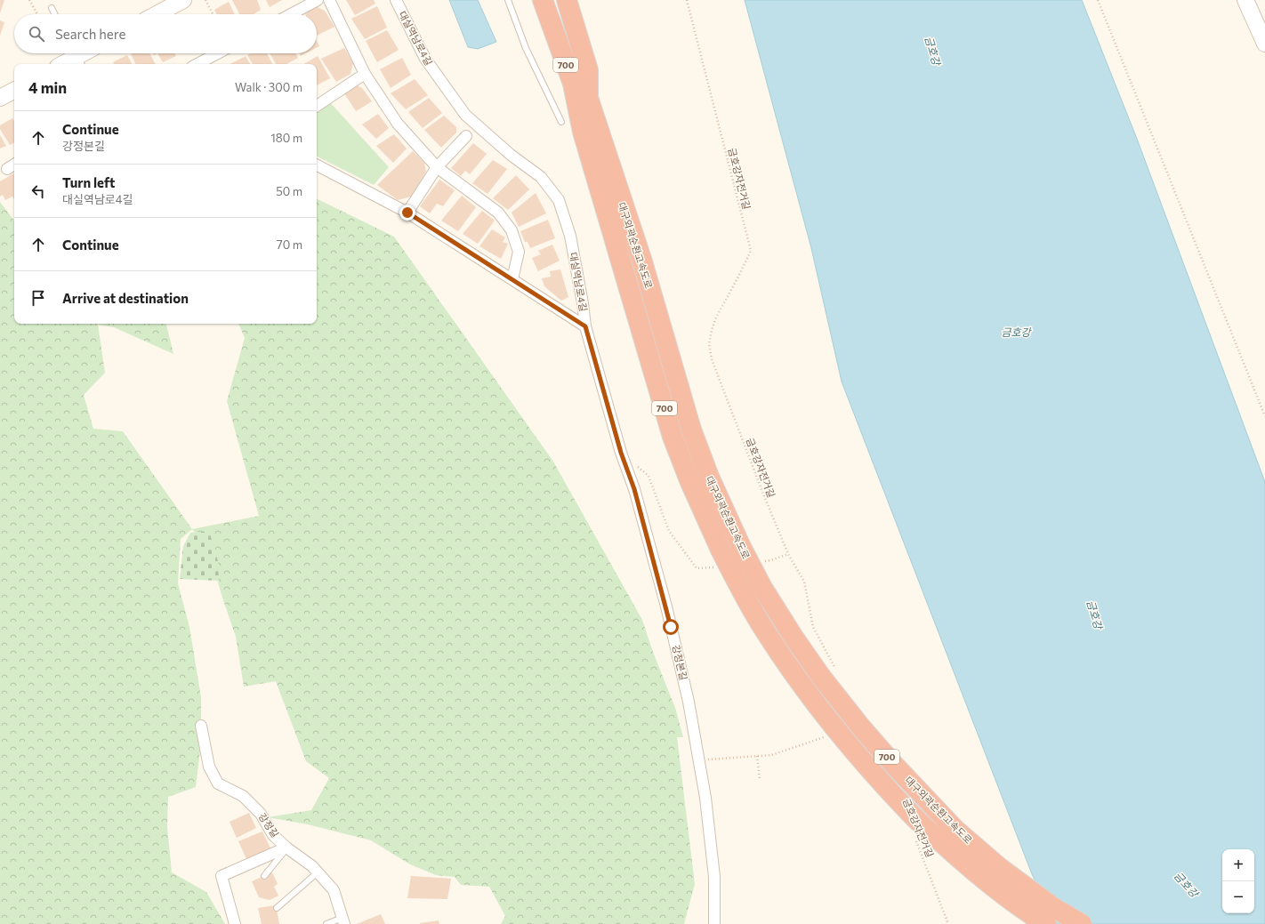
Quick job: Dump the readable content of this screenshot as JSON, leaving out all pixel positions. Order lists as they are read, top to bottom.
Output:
{
  "streets": {
    "highway": ["700", "대구외곽순환고속도로"],
    "street": ["대실역남로4길", "강정본길", "강정길"],
    "path": ["금호강자전거길"]
  },
  "crossings": [
    ["대실역남로4길", "강정본길"]
  ],
  "water": ["금호강"],
  "page": {
    "search": "Search here",
    "heading": ["4 min", "Walk · 300 m"],
    "list": [
      ["Continue", "강정본길", "180 m"],
      ["Turn left", "대실역남로4길", "50 m"],
      ["Continue", "70 m"],
      "Arrive at destination"
    ],
    "map_buttons": ["+", "−"]
  }
}
